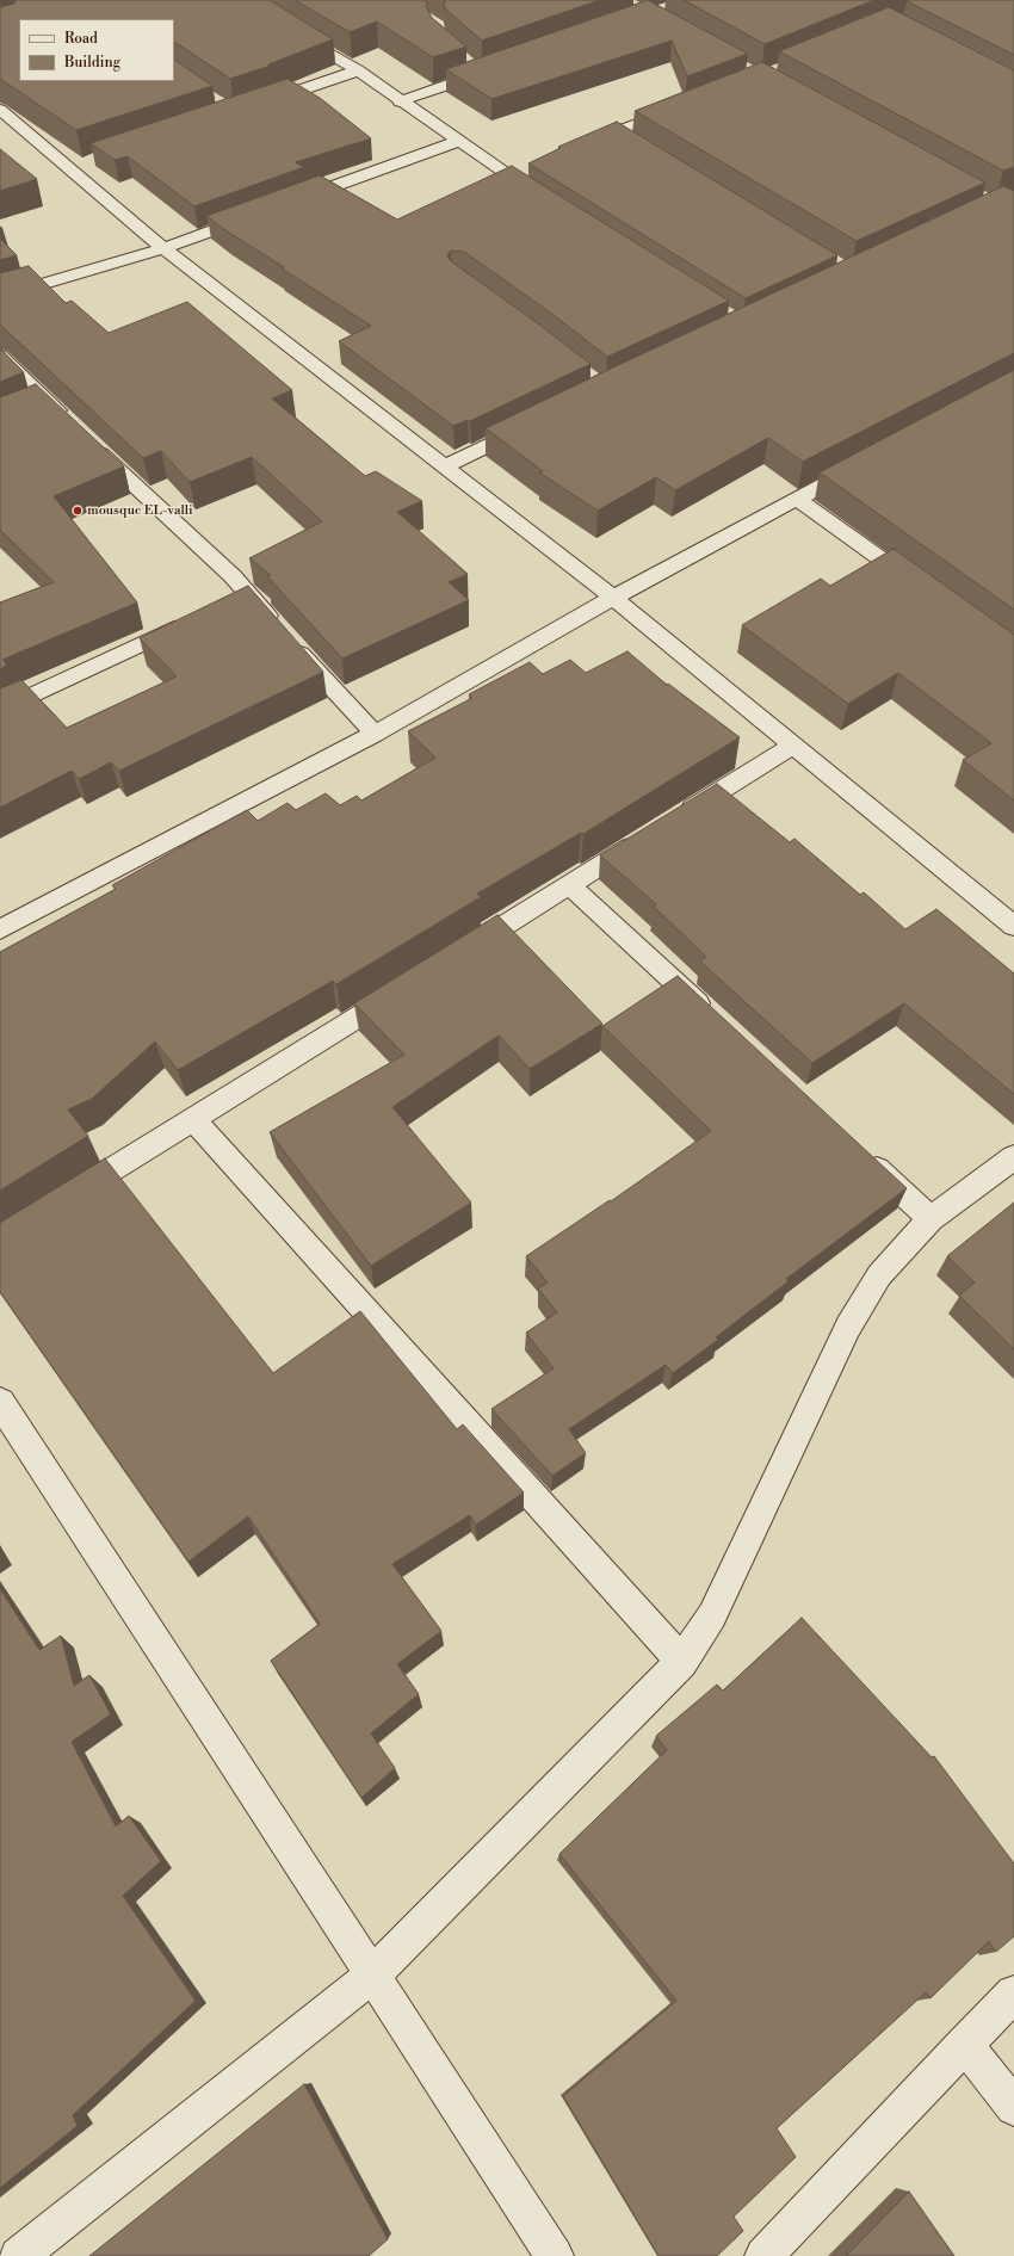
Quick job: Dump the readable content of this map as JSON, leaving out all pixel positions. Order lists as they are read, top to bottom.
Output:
{
  "places": ["mousque EL-valli"],
  "legend": ["Road", "Building"]
}
